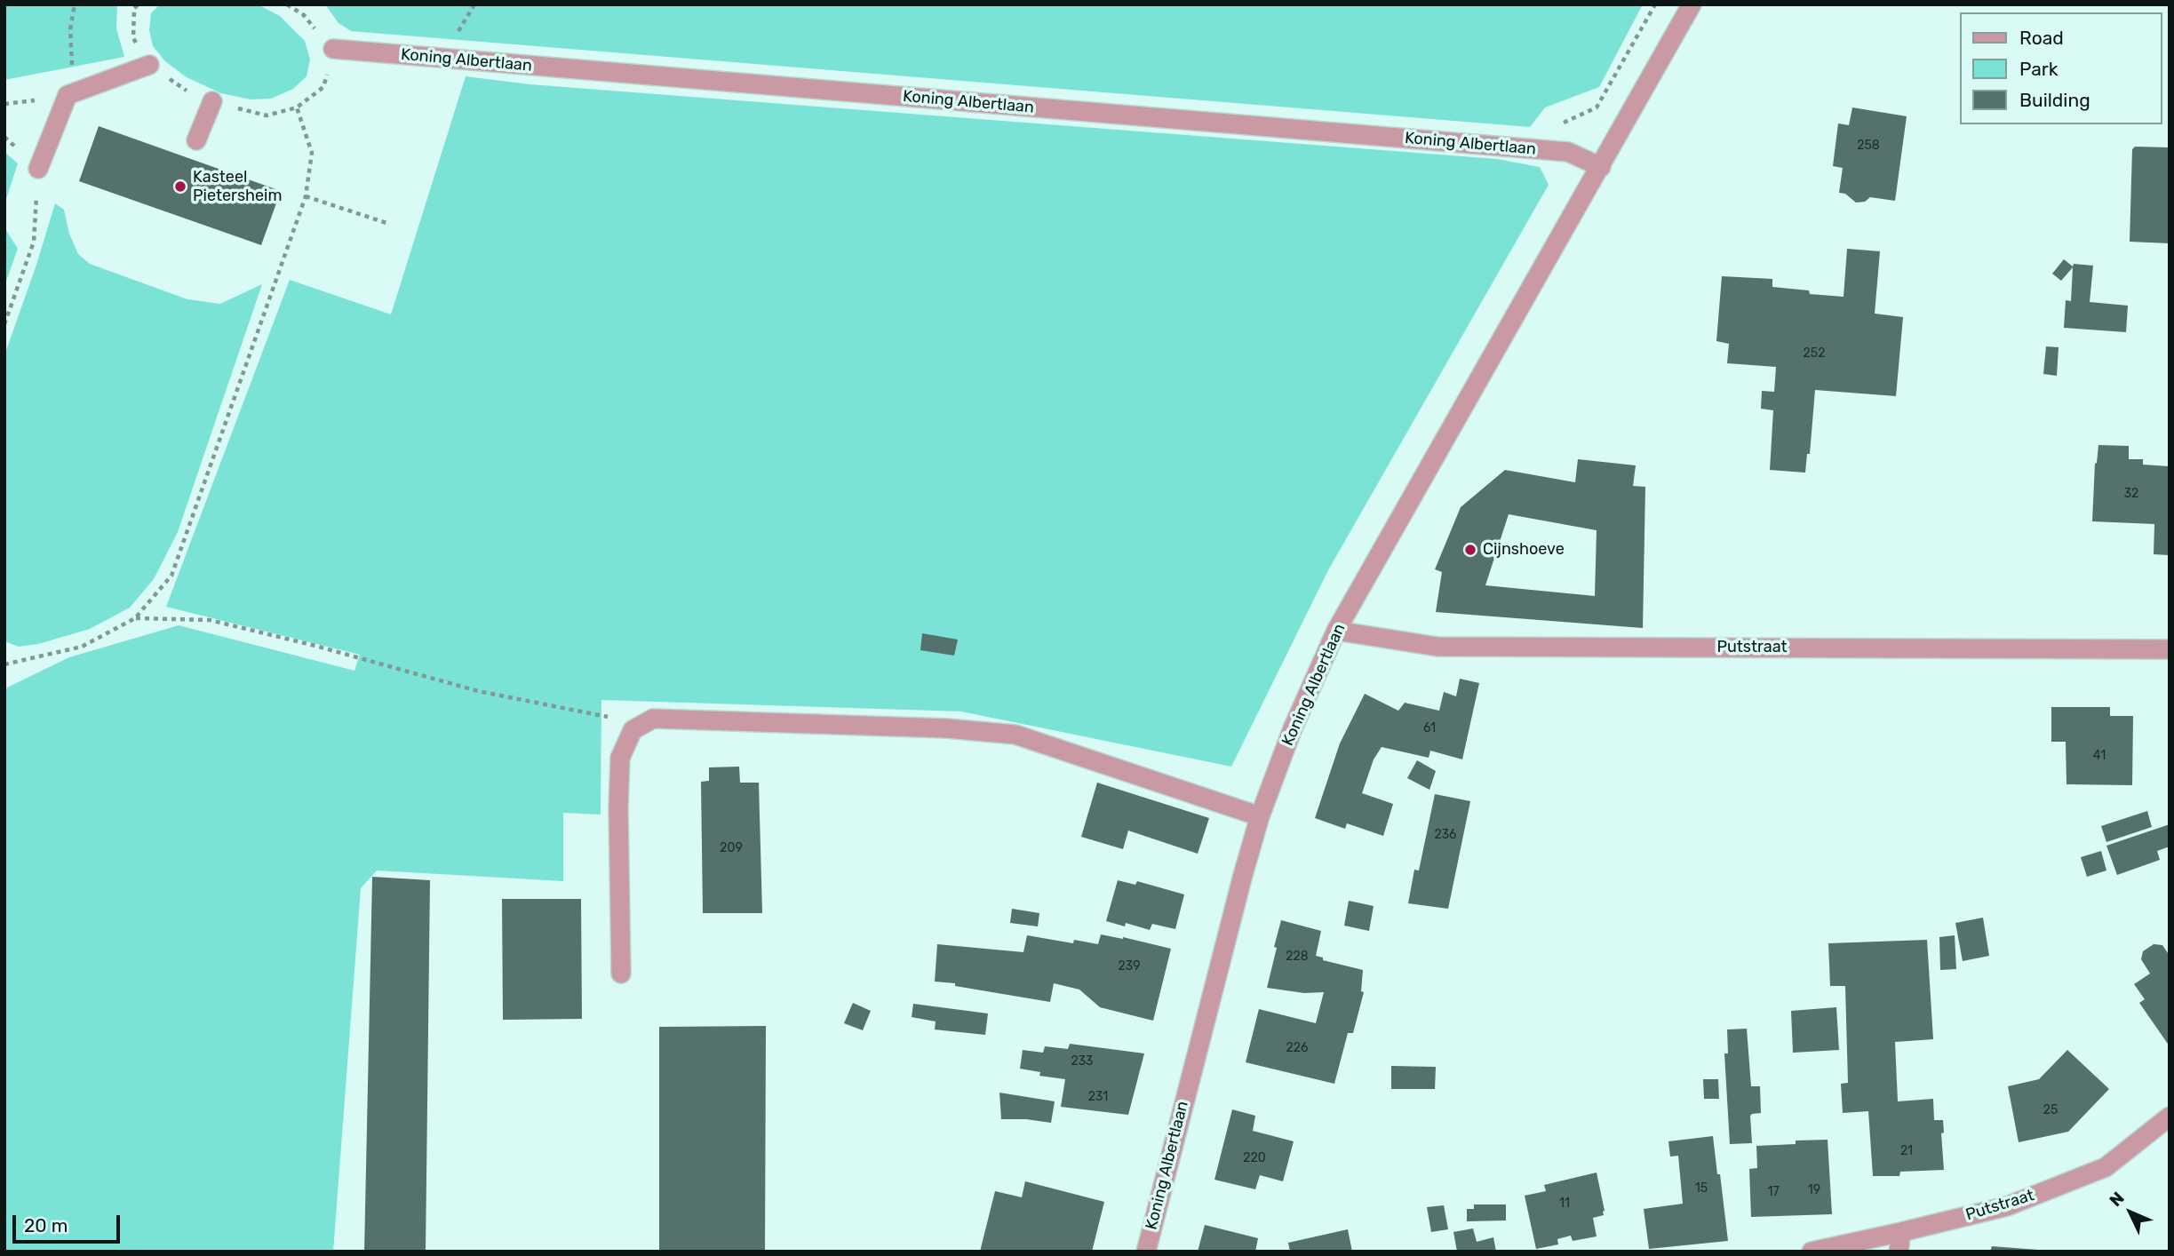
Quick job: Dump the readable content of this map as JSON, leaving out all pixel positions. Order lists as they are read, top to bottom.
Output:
{
  "streets": {
    "street": ["Koning Albertlaan", "Putstraat"]
  },
  "crossings": [
    ["Koning Albertlaan", "Putstraat"]
  ],
  "places": ["Kasteel Pietersheim", "Cijnshoeve"],
  "house_numbers": [
    "258",
    "252",
    "32",
    "61",
    "41",
    "236",
    "209",
    "228",
    "239",
    "226",
    "233",
    "231",
    "25",
    "21",
    "220",
    "15",
    "19",
    "17",
    "11"
  ],
  "legend": ["Road", "Park", "Building"],
  "scale_bar": "20 m",
  "north": "top left"
}
